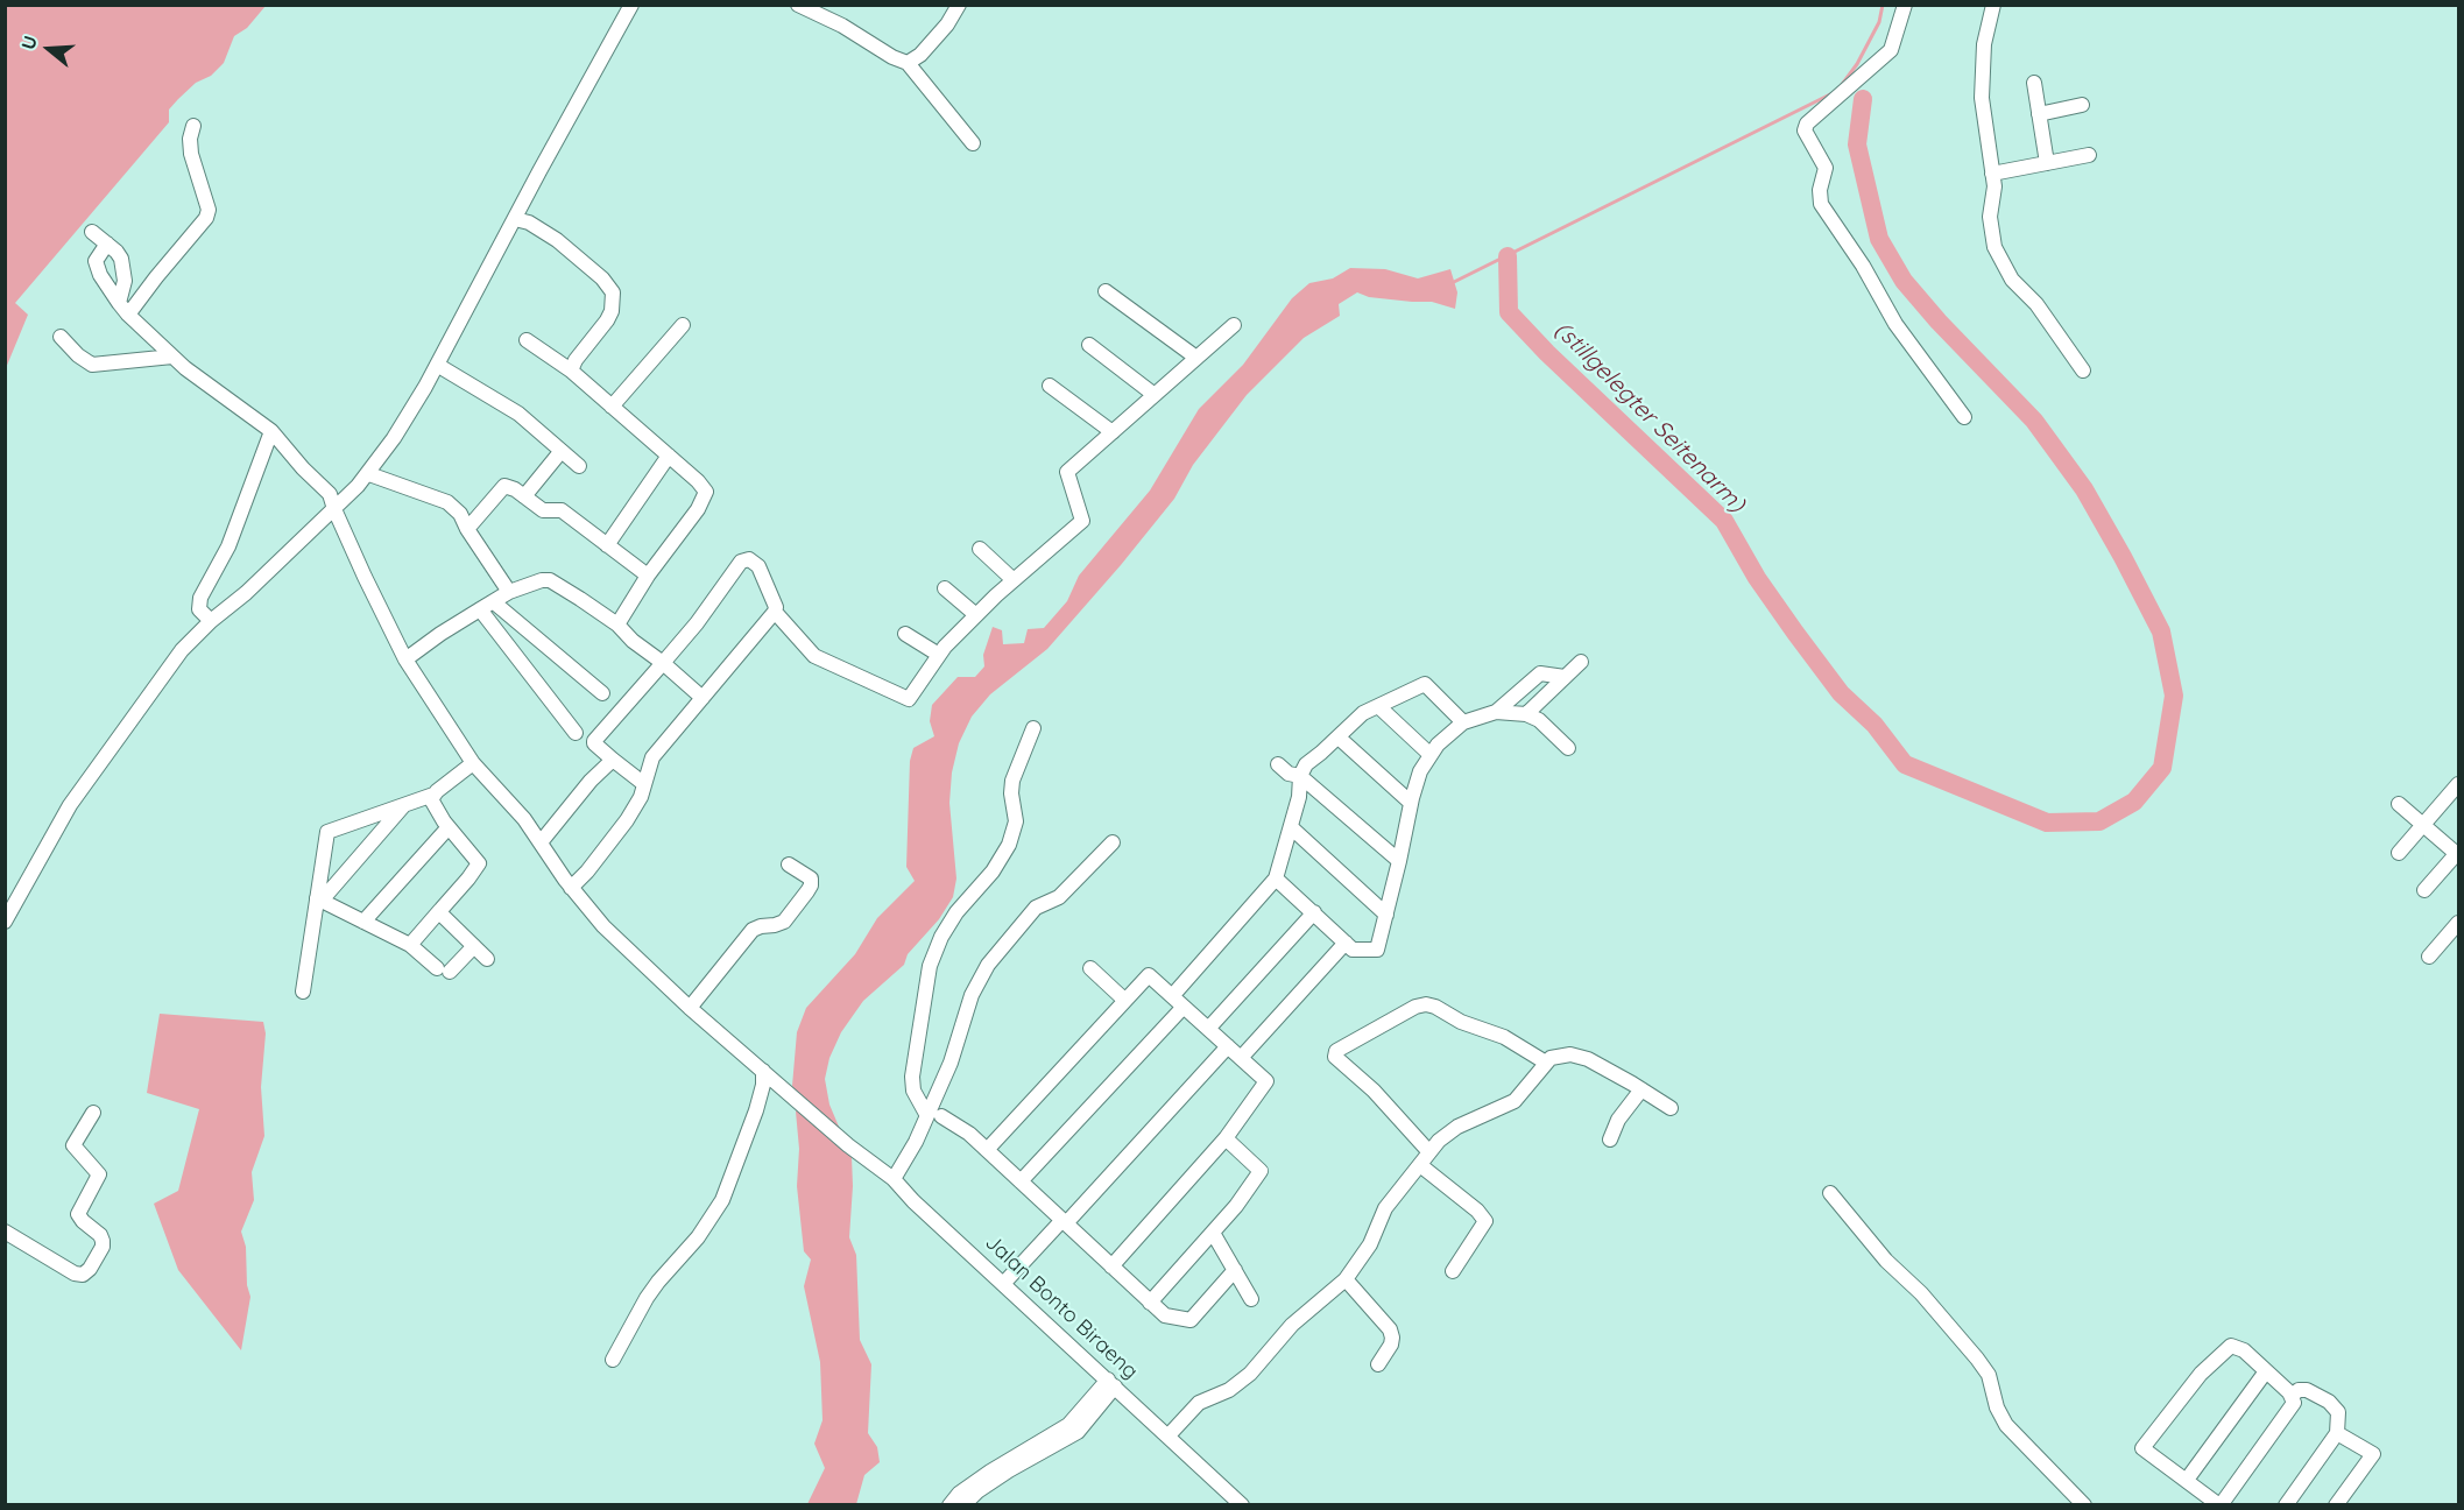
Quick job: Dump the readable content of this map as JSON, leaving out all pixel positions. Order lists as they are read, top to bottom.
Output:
{
  "streets": {
    "street": ["Jalan Bonto Biraeng"]
  },
  "water": ["(stillgelegter Seitenarm)"],
  "north": "left"
}
